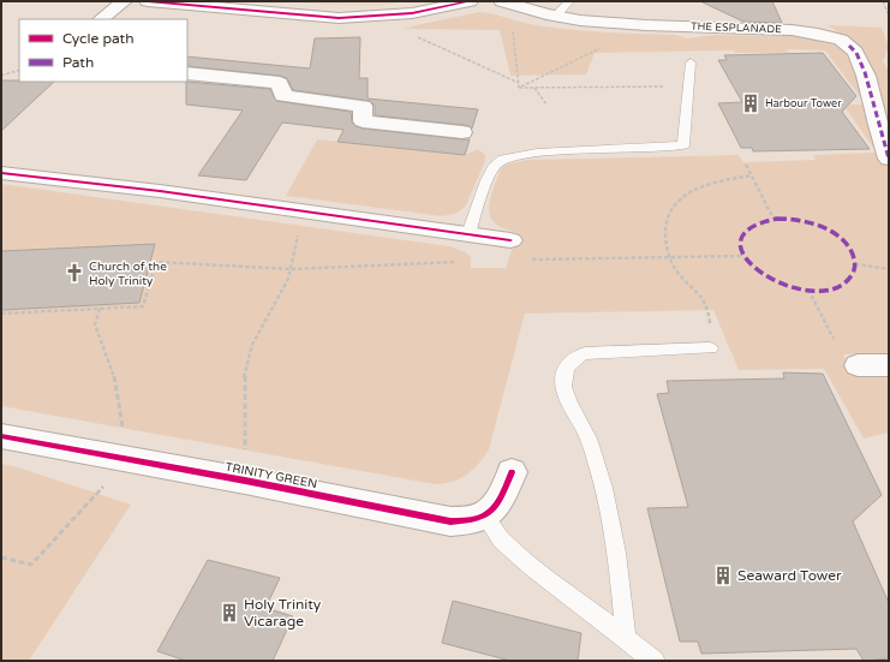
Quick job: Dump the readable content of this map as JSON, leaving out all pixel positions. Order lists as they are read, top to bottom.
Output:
{
  "streets": {
    "street": ["THE ESPLANADE", "TRINITY GREEN"]
  },
  "places": {
    "building": ["Harbour Tower", "Seaward Tower", "Holy Trinity Vicarage"],
    "church": ["Church of the Holy Trinity"]
  },
  "legend": ["Cycle path", "Path"]
}
